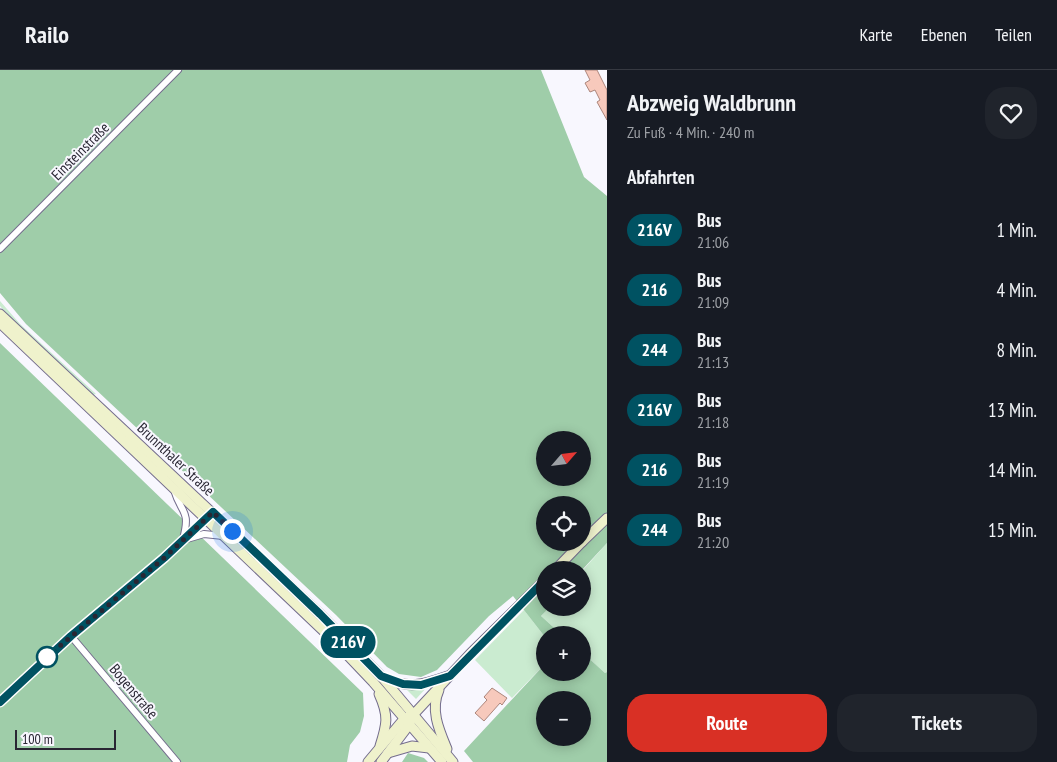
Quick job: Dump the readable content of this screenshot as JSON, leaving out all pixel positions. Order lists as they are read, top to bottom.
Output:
{
  "streets": {
    "main road": ["Brunnthaler Straße"],
    "street": ["Einsteinstraße", "Bogenstraße"]
  },
  "lines": ["bus line 216V"],
  "scale_bar": "100 m",
  "north": "top right",
  "page": {
    "header": "Railo",
    "nav": ["Karte", "Ebenen", "Teilen"],
    "on_map": "216V",
    "heading": [
      ["Abzweig Waldbrunn", "Zu Fuß · 4 Min. · 240 m"],
      "Abfahrten"
    ],
    "list": [
      {
        "mark": "216V",
        "name": "Bus",
        "note": "21:06",
        "value": "1 Min."
      },
      {
        "mark": "216",
        "name": "Bus",
        "note": "21:09",
        "value": "4 Min."
      },
      {
        "mark": "244",
        "name": "Bus",
        "note": "21:13",
        "value": "8 Min."
      },
      {
        "mark": "216V",
        "name": "Bus",
        "note": "21:18",
        "value": "13 Min."
      },
      {
        "mark": "216",
        "name": "Bus",
        "note": "21:19",
        "value": "14 Min."
      },
      {
        "mark": "244",
        "name": "Bus",
        "note": "21:20",
        "value": "15 Min."
      }
    ],
    "map_buttons": ["+", "−"],
    "buttons": ["Route", "Tickets"],
    "scale": "100 m"
  }
}
